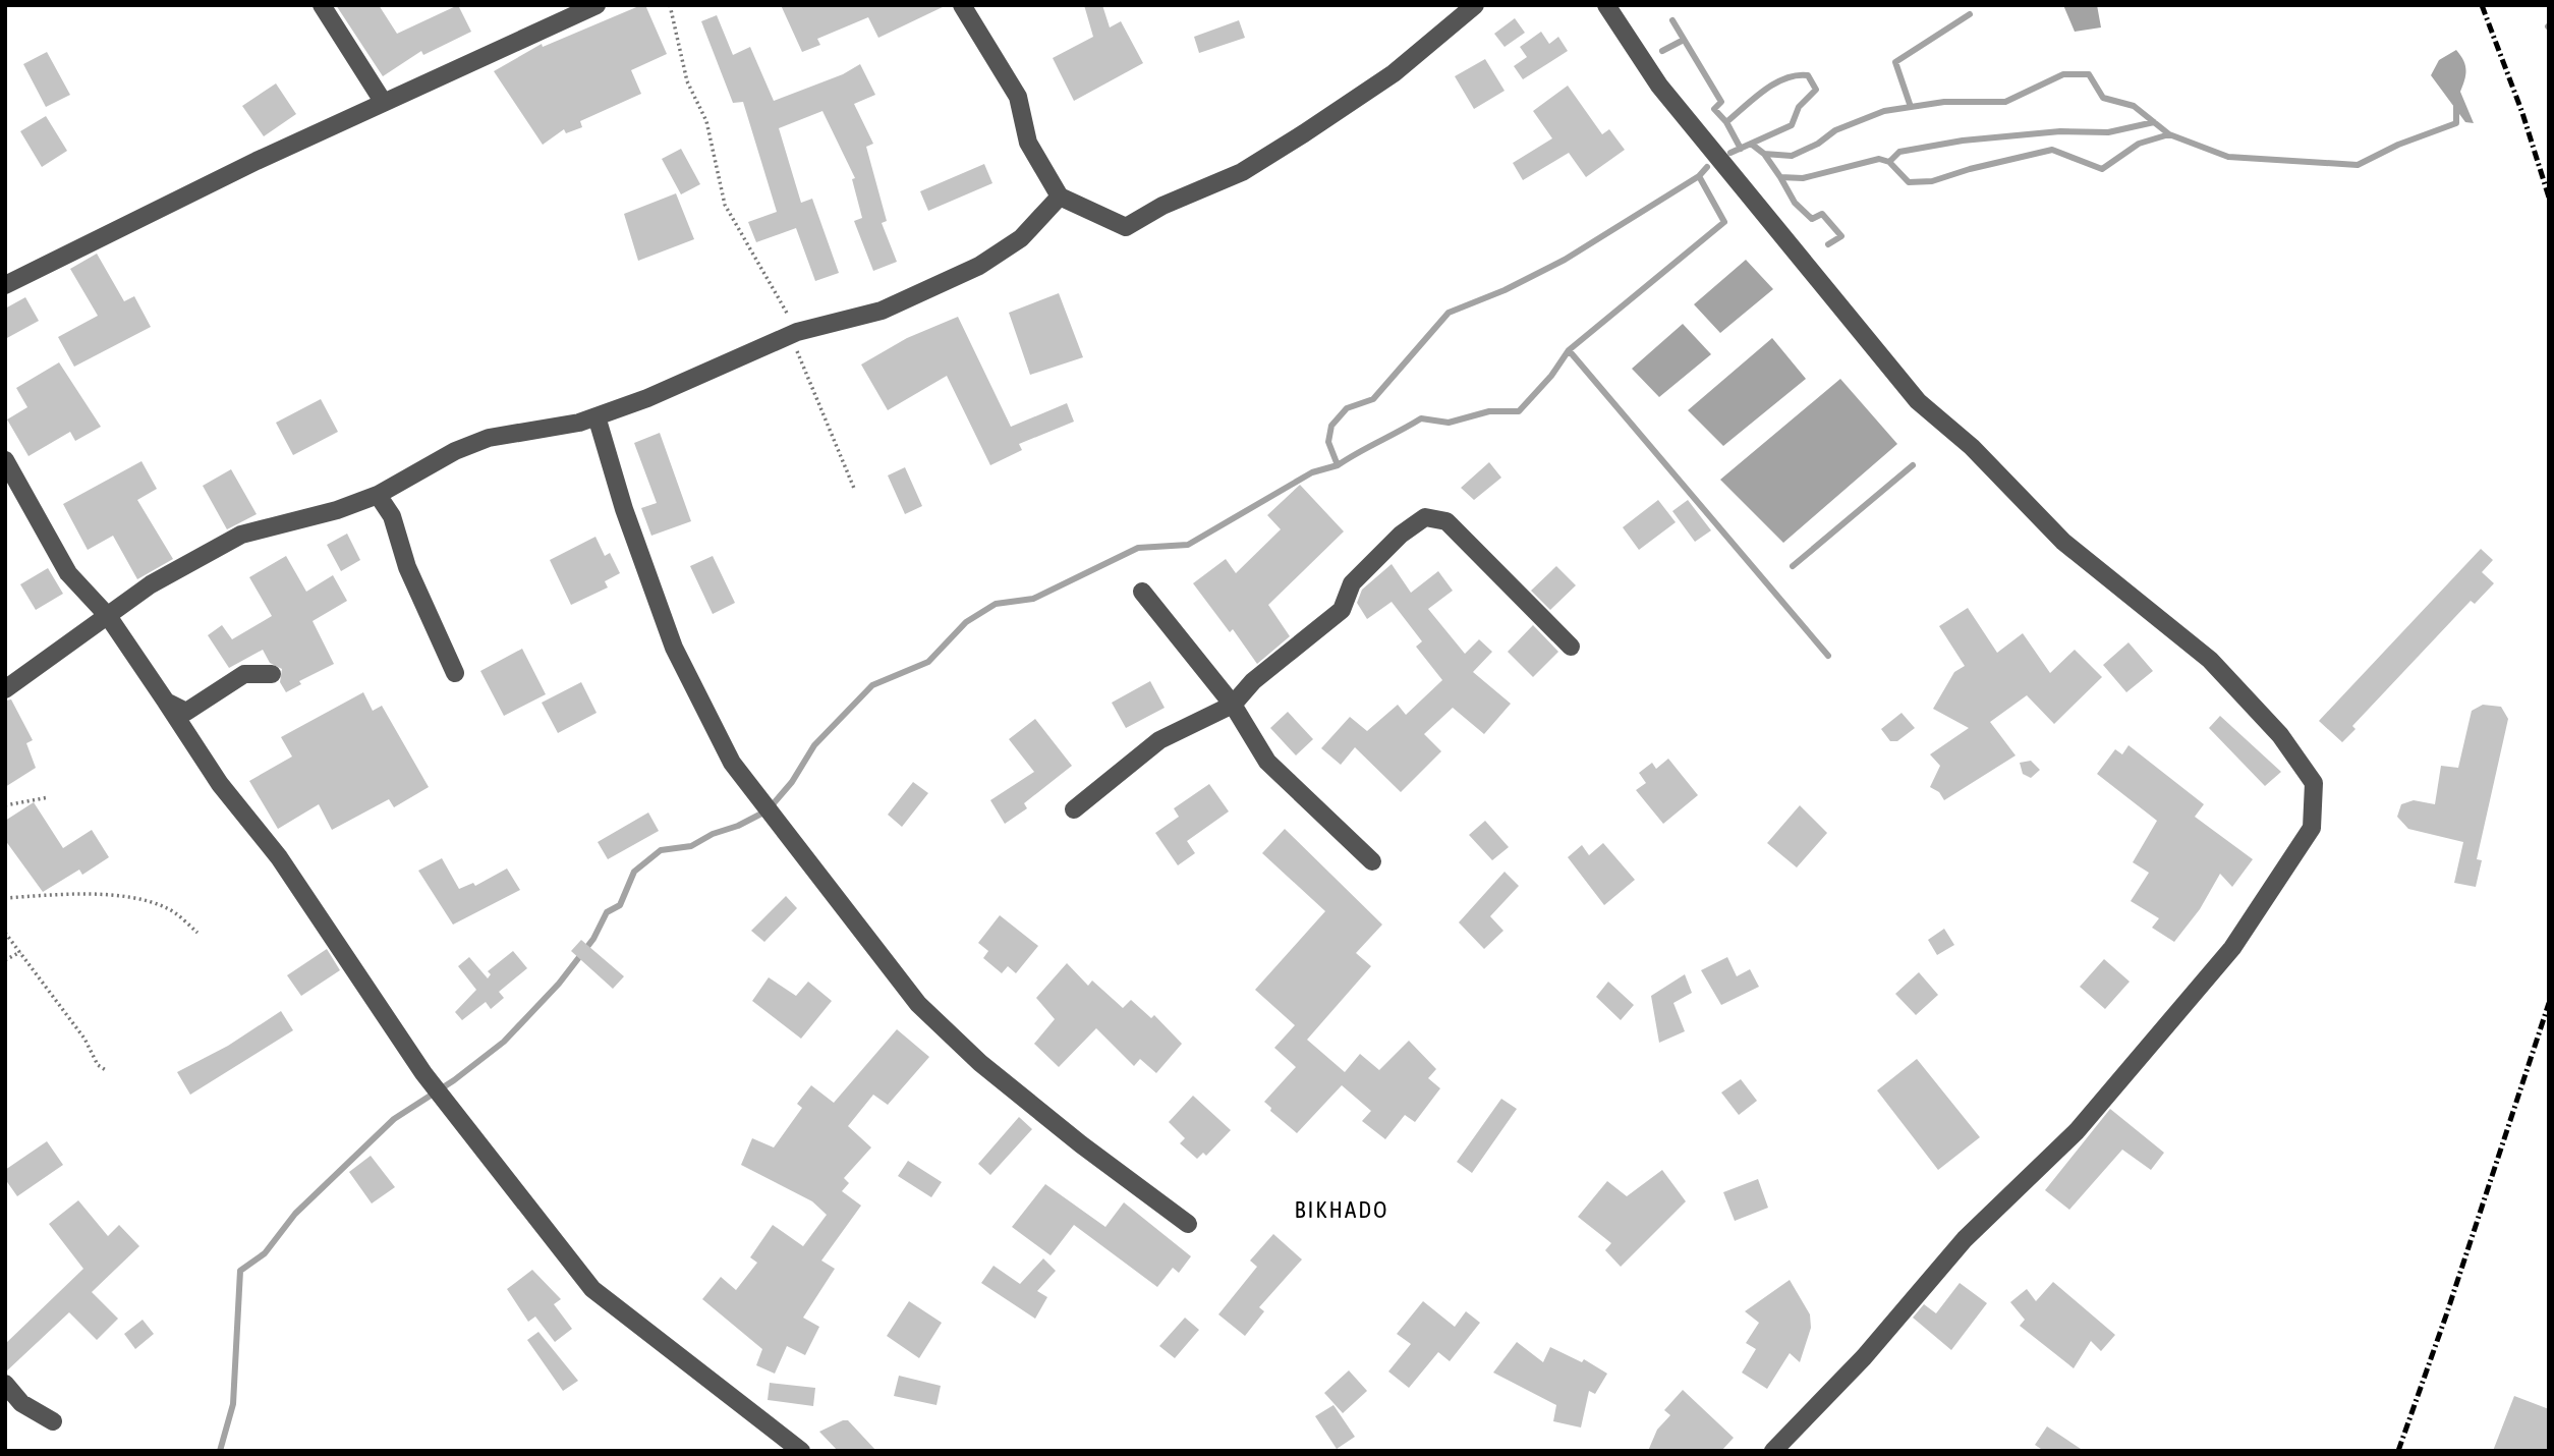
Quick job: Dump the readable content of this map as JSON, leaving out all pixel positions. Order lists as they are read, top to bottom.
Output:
{
  "districts": ["BIKHADO"]
}
